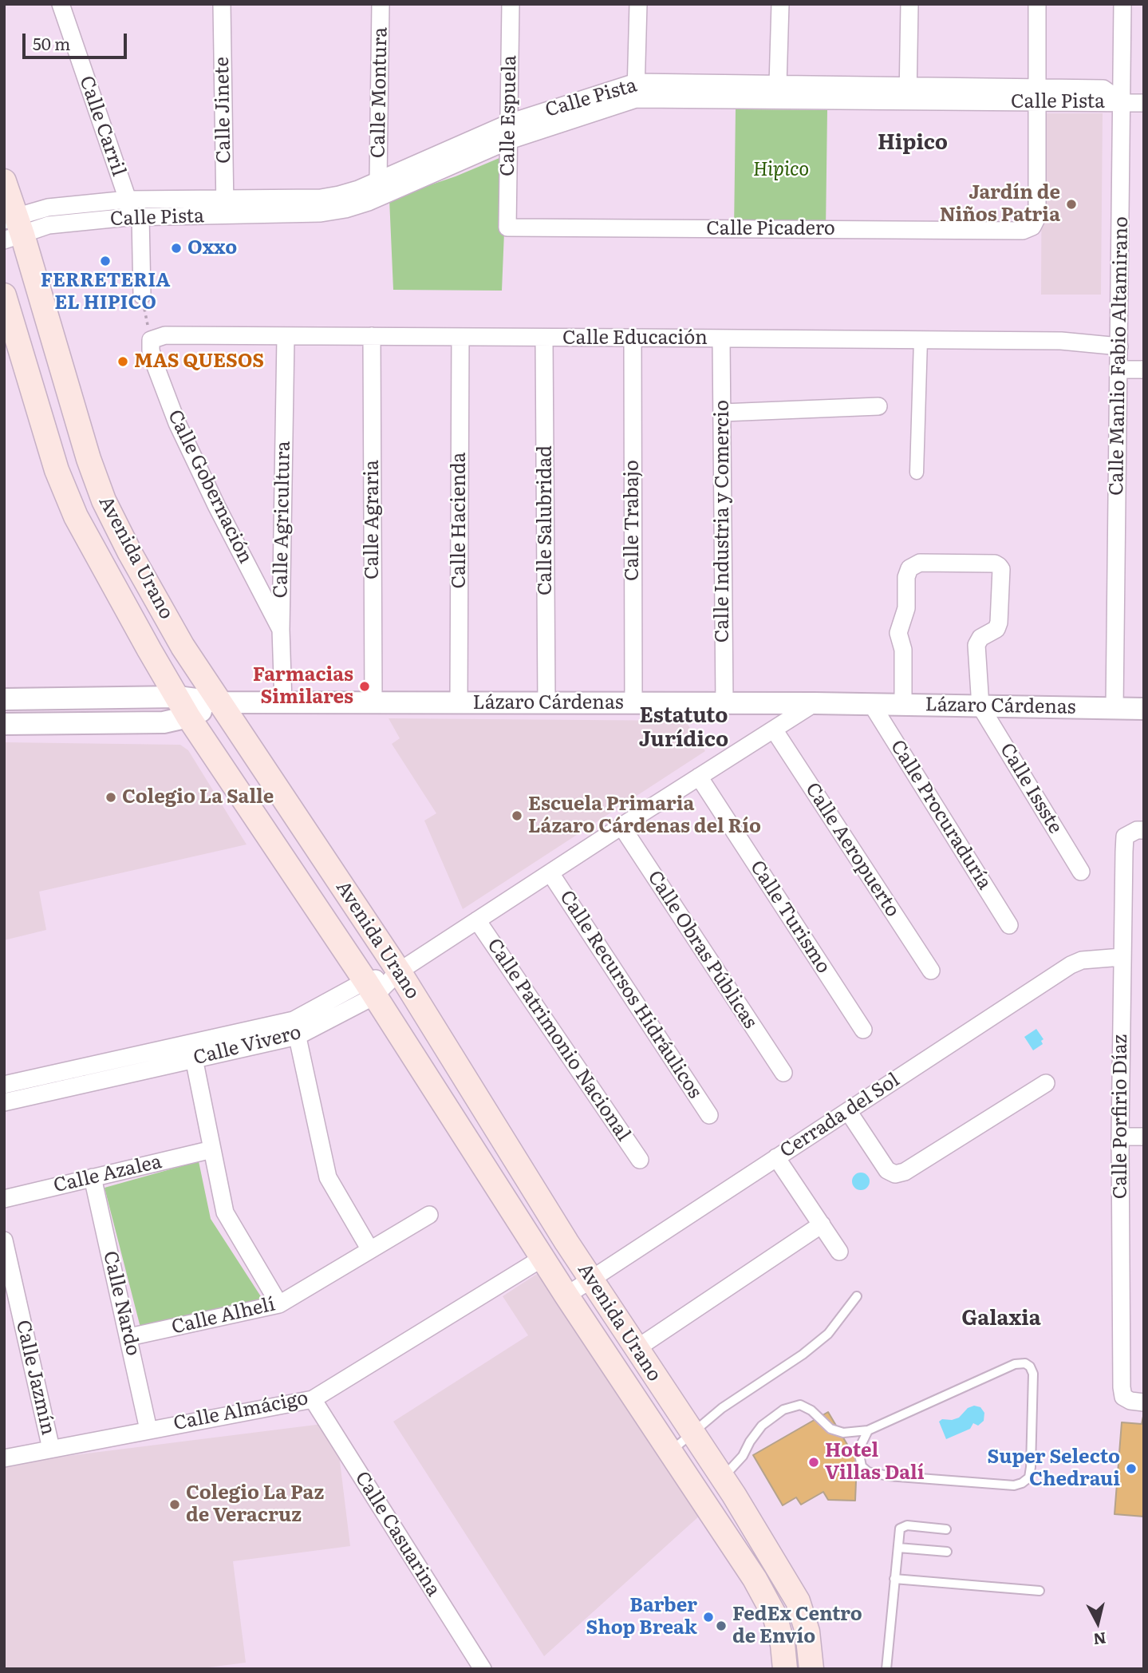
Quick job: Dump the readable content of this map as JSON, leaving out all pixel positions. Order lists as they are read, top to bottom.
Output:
{
  "streets": {
    "main road": ["Avenida Urano"],
    "street": [
      "Calle Montura",
      "Calle Pista",
      "Calle Jinete",
      "Calle Espuela",
      "Calle Carril",
      "Calle Picadero",
      "Calle Educación",
      "Calle Manlio Fabio Altamirano",
      "Calle Gobernación",
      "Calle Agricultura",
      "Calle Agraria",
      "Calle Hacienda",
      "Calle Salubridad",
      "Calle Trabajo",
      "Calle Industria y Comercio",
      "Lázaro Cárdenas",
      "Calle Issste",
      "Calle Procuraduría",
      "Calle Aeropuerto",
      "Calle Turismo",
      "Calle Obras Públicas",
      "Calle Recursos Hidráulicos",
      "Calle Patrimonio Nacional",
      "Calle Vivero",
      "Cerrada del Sol",
      "Calle Porfirio Díaz",
      "Calle Azalea",
      "Calle Nardo",
      "Calle Alhelí",
      "Calle Jazmín",
      "Calle Almácigo",
      "Calle Casuarina"
    ]
  },
  "crossings": [
    ["Calle Montura", "Calle Pista"],
    ["Calle Pista", "Calle Jinete"],
    ["Calle Pista", "Calle Espuela"],
    ["Calle Pista", "Calle Carril"],
    ["Calle Pista", "Calle Picadero"],
    ["Calle Pista", "Calle Manlio Fabio Altamirano"],
    ["Calle Pista", "Avenida Urano"],
    ["Calle Espuela", "Calle Picadero"],
    ["Calle Educación", "Calle Manlio Fabio Altamirano"],
    ["Calle Educación", "Calle Gobernación"],
    ["Calle Educación", "Calle Agricultura"],
    ["Calle Educación", "Calle Agraria"],
    ["Calle Educación", "Calle Hacienda"],
    ["Calle Educación", "Calle Salubridad"],
    ["Calle Educación", "Calle Trabajo"],
    ["Calle Educación", "Calle Industria y Comercio"],
    ["Calle Manlio Fabio Altamirano", "Lázaro Cárdenas"],
    ["Calle Gobernación", "Calle Agricultura"],
    ["Calle Agricultura", "Lázaro Cárdenas"],
    ["Calle Agraria", "Lázaro Cárdenas"],
    ["Calle Hacienda", "Lázaro Cárdenas"],
    ["Calle Salubridad", "Lázaro Cárdenas"],
    ["Calle Trabajo", "Lázaro Cárdenas"],
    ["Calle Industria y Comercio", "Lázaro Cárdenas"],
    ["Avenida Urano", "Lázaro Cárdenas"],
    ["Avenida Urano", "Calle Vivero"],
    ["Avenida Urano", "Cerrada del Sol"],
    ["Avenida Urano", "Calle Almácigo"],
    ["Lázaro Cárdenas", "Calle Issste"],
    ["Lázaro Cárdenas", "Calle Procuraduría"],
    ["Lázaro Cárdenas", "Calle Vivero"],
    ["Calle Aeropuerto", "Calle Vivero"],
    ["Calle Turismo", "Calle Vivero"],
    ["Calle Obras Públicas", "Calle Vivero"],
    ["Calle Recursos Hidráulicos", "Calle Vivero"],
    ["Calle Patrimonio Nacional", "Calle Vivero"],
    ["Cerrada del Sol", "Calle Porfirio Díaz"],
    ["Calle Azalea", "Calle Nardo"],
    ["Calle Nardo", "Calle Alhelí"],
    ["Calle Nardo", "Calle Almácigo"],
    ["Calle Jazmín", "Calle Almácigo"],
    ["Calle Almácigo", "Calle Casuarina"]
  ],
  "districts": ["Hipico", "Estatuto Jurídico", "Galaxia"],
  "parks": ["Hipico"],
  "places": [
    "Jardín de Niños Patria",
    "Oxxo",
    "FERRETERIA EL HIPICO",
    "MAS QUESOS",
    "Farmacias Similares",
    "Colegio La Salle",
    "Escuela Primaria Lázaro Cárdenas del Río",
    "Hotel Villas Dalí",
    "Super Selecto Chedraui",
    "Colegio La Paz de Veracruz",
    "Barber Shop Break",
    "FedEx Centro de Envío"
  ],
  "scale_bar": "50 m",
  "north": "bottom"
}
